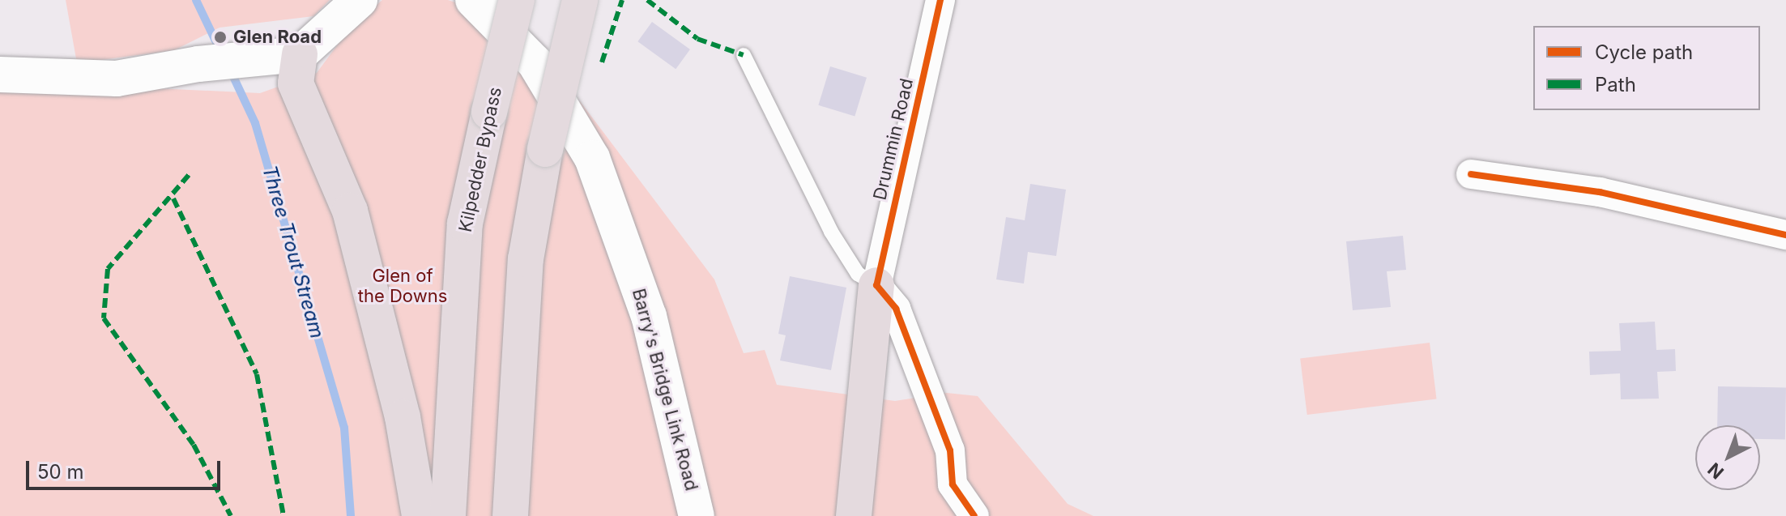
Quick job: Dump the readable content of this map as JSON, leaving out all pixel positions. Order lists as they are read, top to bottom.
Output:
{
  "streets": {
    "highway": ["Kilpedder Bypass"],
    "main road": ["Barry's Bridge Link Road"],
    "street": ["Drummin Road"]
  },
  "water": ["Three Trout Stream"],
  "parks": ["Glen of the Downs"],
  "places": ["Glen Road"],
  "legend": ["Cycle path", "Path"],
  "scale_bar": "50 m",
  "north": "bottom left"
}
